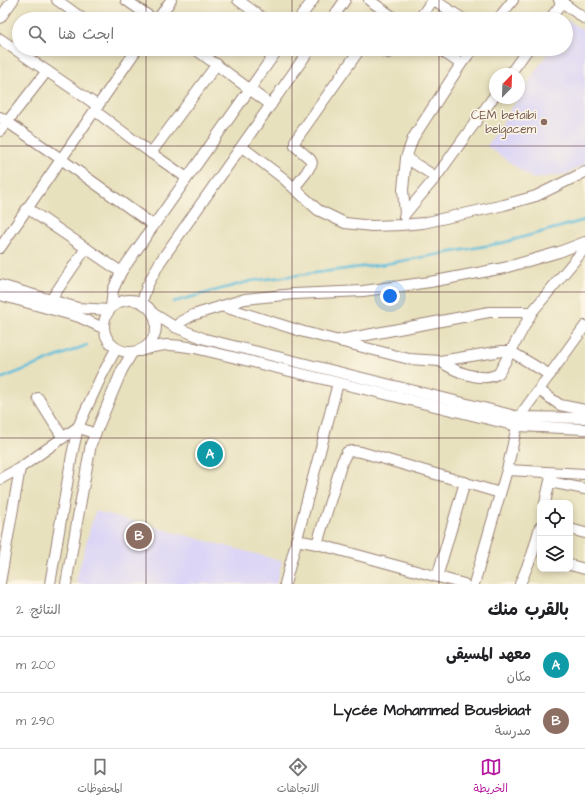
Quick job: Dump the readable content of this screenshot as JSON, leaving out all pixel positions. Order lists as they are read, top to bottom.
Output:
{
  "places": ["CEM betaibi belgacem"],
  "north": "top right",
  "page": {
    "search": "ابحث هنا",
    "pins": ["A", "B"],
    "heading": ["بالقرب منك", "النتائج: 2"],
    "list": [
      {
        "mark": "A",
        "name": "معهد المسيقى",
        "note": "مكان",
        "value": "200 m"
      },
      {
        "mark": "B",
        "name": "Lycée Mohammed Bousbiaat",
        "note": "مدرسة",
        "value": "290 m"
      }
    ],
    "nav": ["الخريطة", "الاتجاهات", "المحفوظات"]
  }
}
